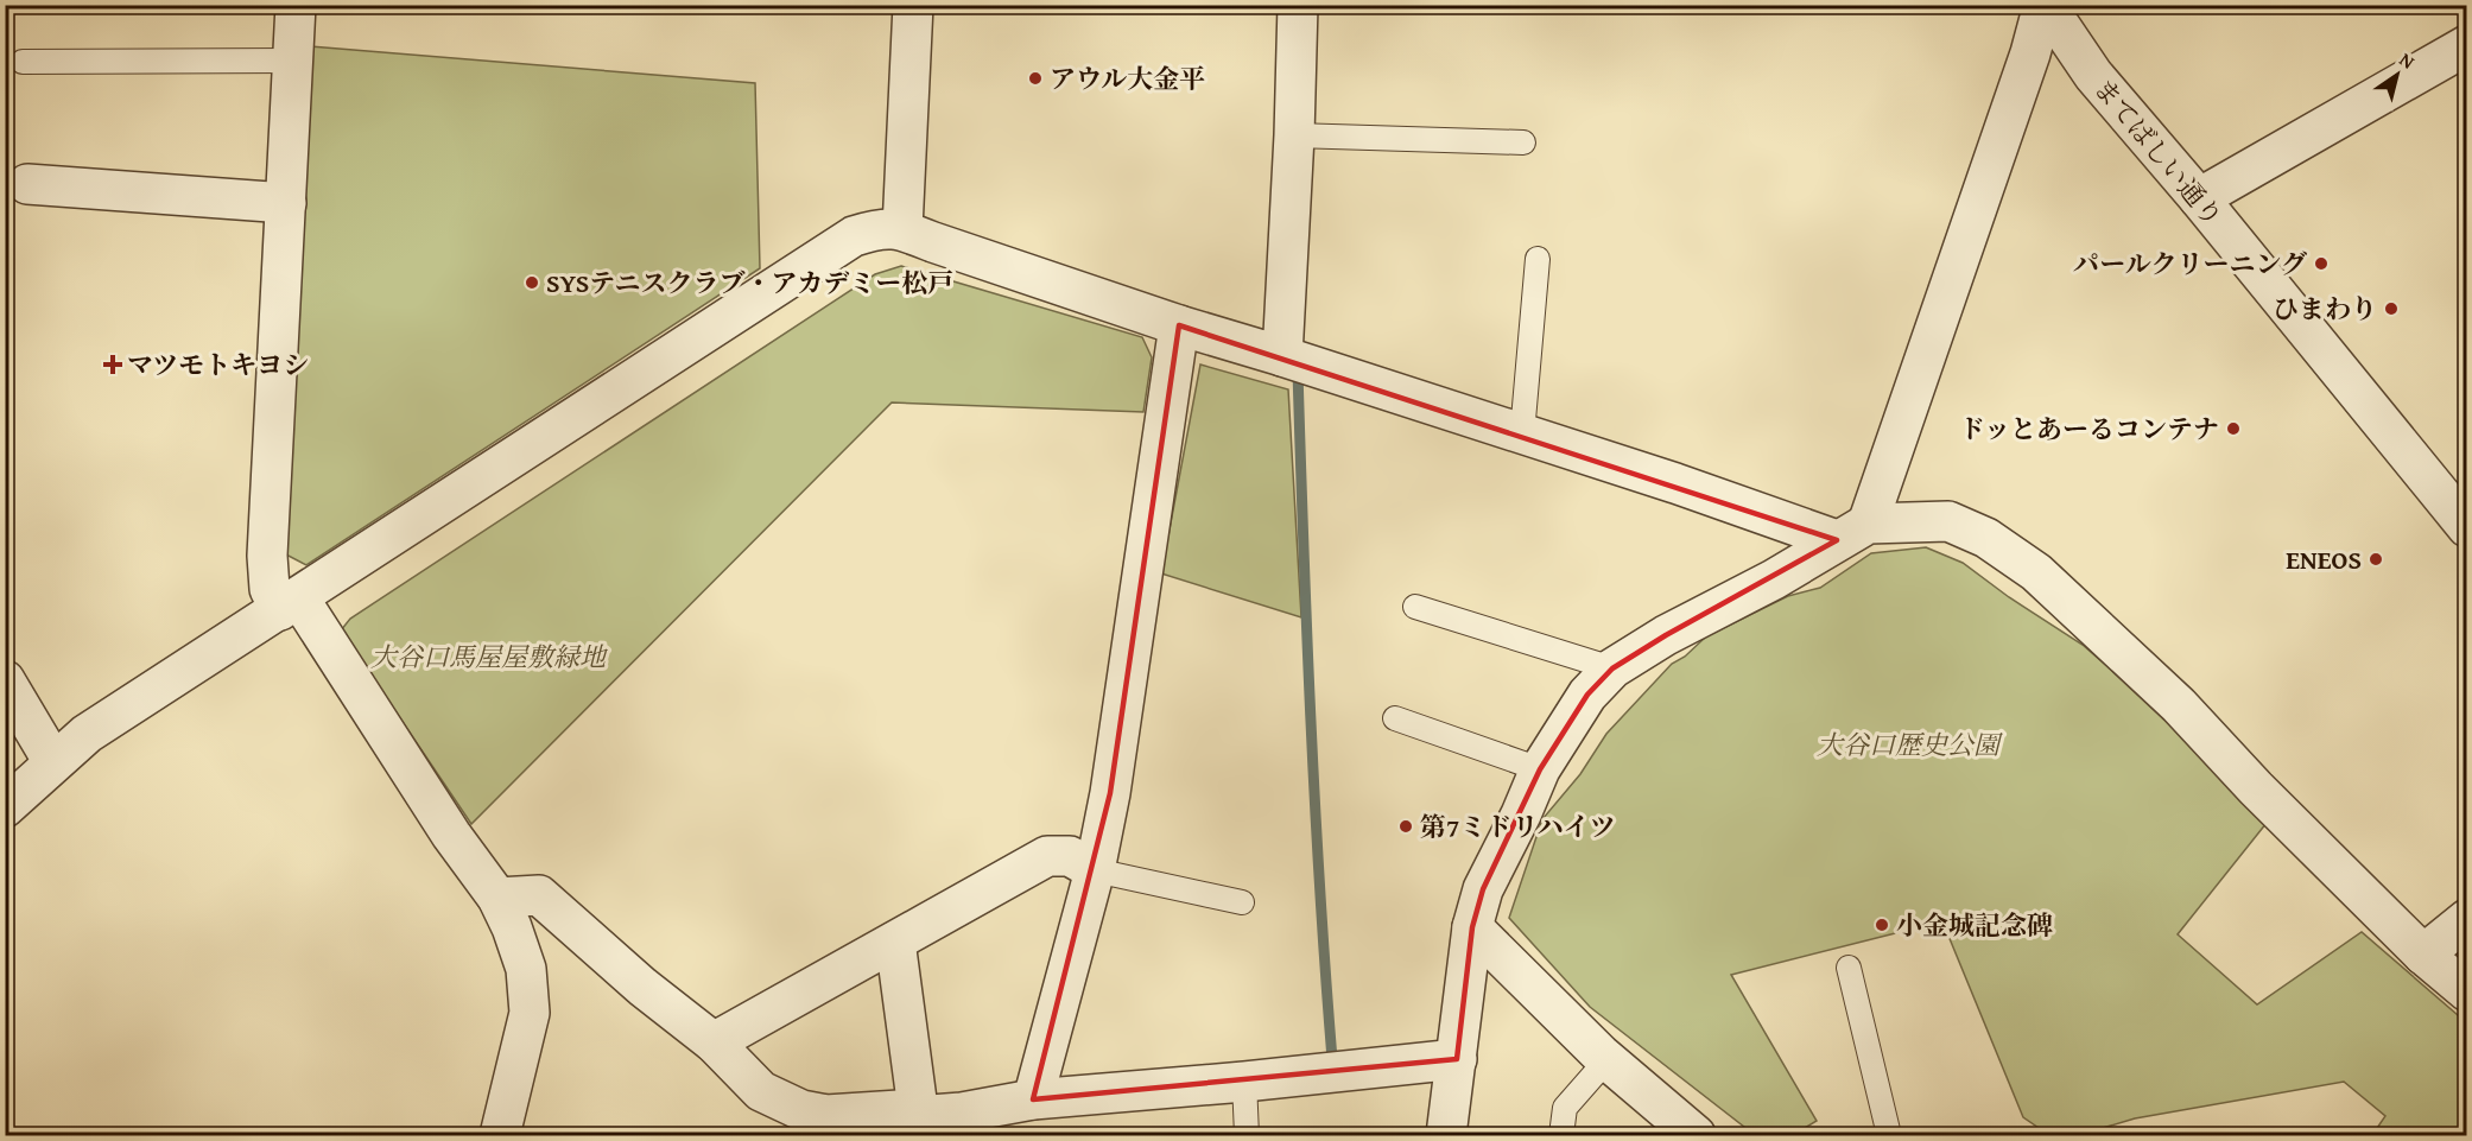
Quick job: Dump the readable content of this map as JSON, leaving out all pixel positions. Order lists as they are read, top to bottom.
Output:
{
  "streets": {
    "street": ["まてばしい通り"]
  },
  "parks": ["大谷口馬屋屋敷緑地", "大谷口歴史公園"],
  "places": {
    "other": [
      "アウル大金平",
      "パールクリーニング",
      "SYSテニスクラブ・アカデミー松戸",
      "ひまわり",
      "ドッとあーるコンテナ",
      "ENEOS",
      "第7ミドリハイツ",
      "小金城記念碑"
    ],
    "health": ["マツモトキヨシ"]
  },
  "north": "top right"
}
